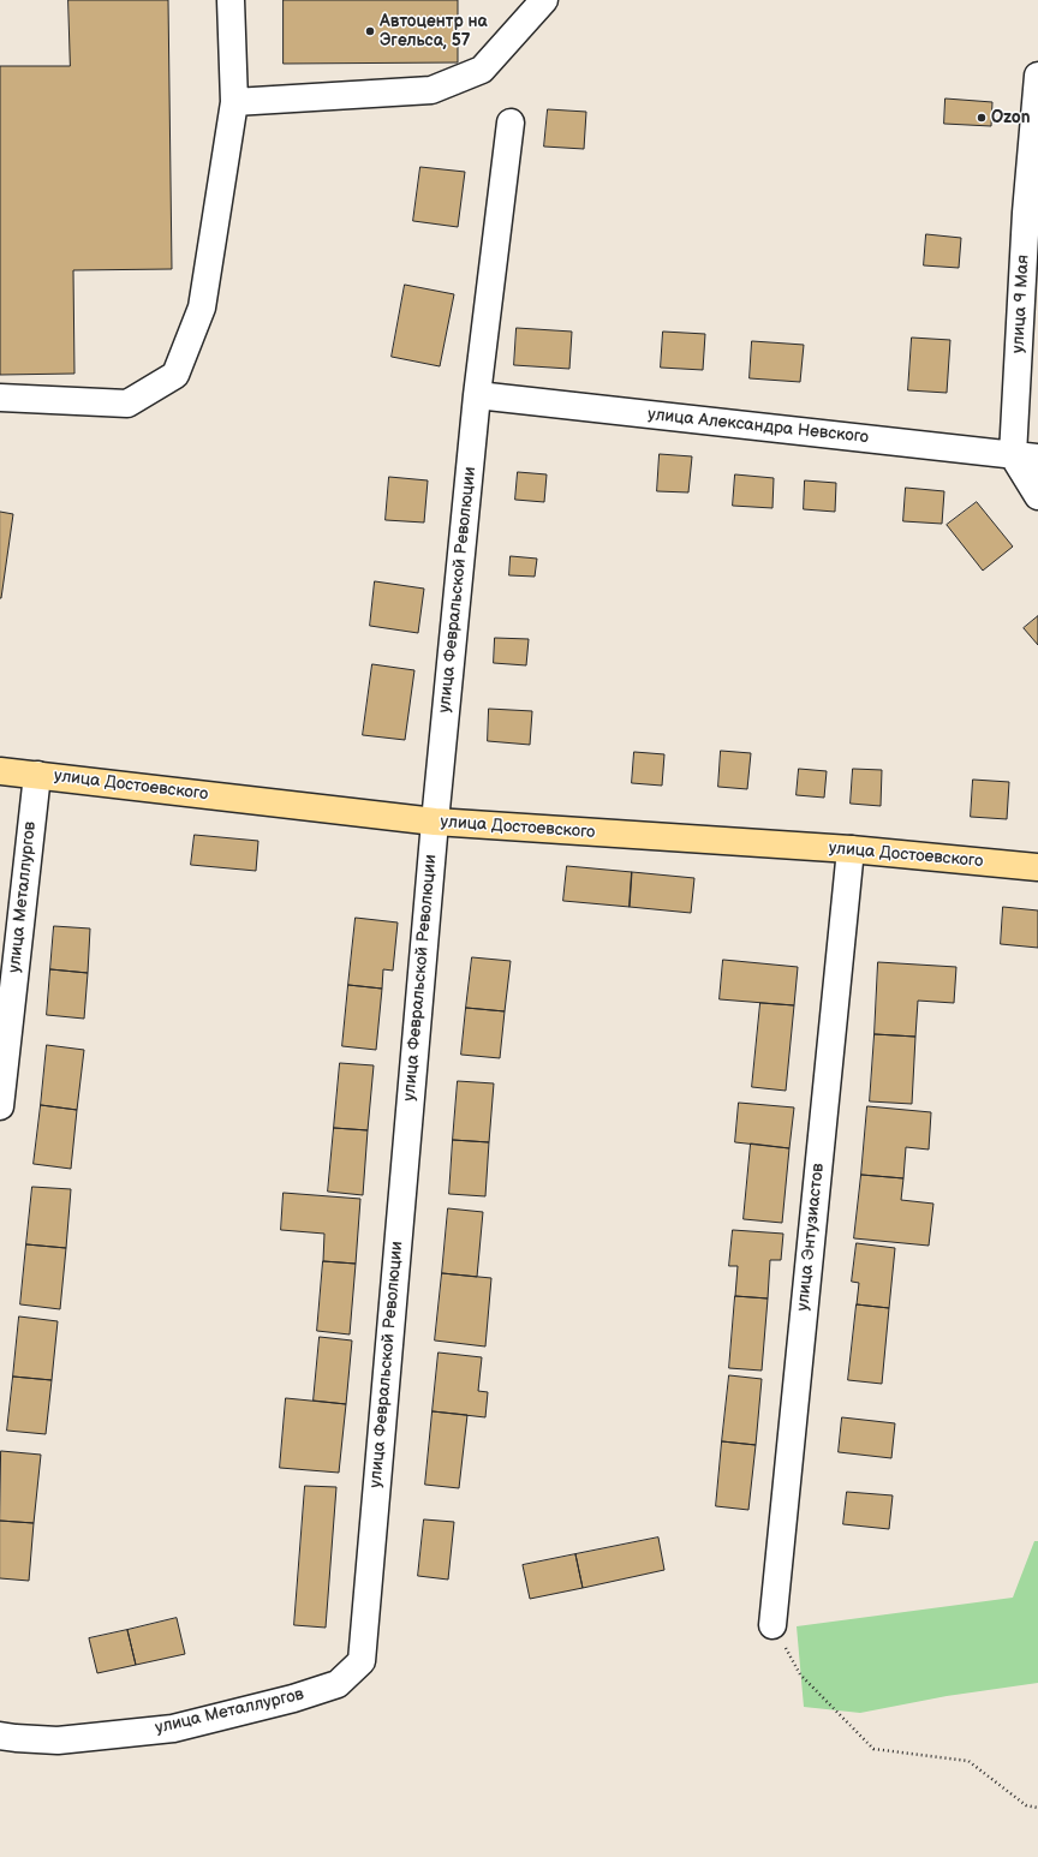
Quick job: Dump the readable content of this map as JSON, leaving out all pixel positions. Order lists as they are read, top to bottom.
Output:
{
  "streets": {
    "main road": ["улица Достоевского"],
    "street": [
      "улица 9 Мая",
      "улица Александра Невского",
      "улица Февральской Революции",
      "улица Металлургов",
      "улица Энтузиастов"
    ]
  },
  "crossings": [
    ["улица 9 Мая", "улица Александра Невского"],
    ["улица Александра Невского", "улица Февральской Революции"],
    ["улица Февральской Революции", "улица Достоевского"],
    ["улица Февральской Революции", "улица Металлургов"],
    ["улица Достоевского", "улица Металлургов"],
    ["улица Достоевского", "улица Энтузиастов"]
  ],
  "places": ["Автоцентр на Эгельса, 57", "Ozon"]
}
